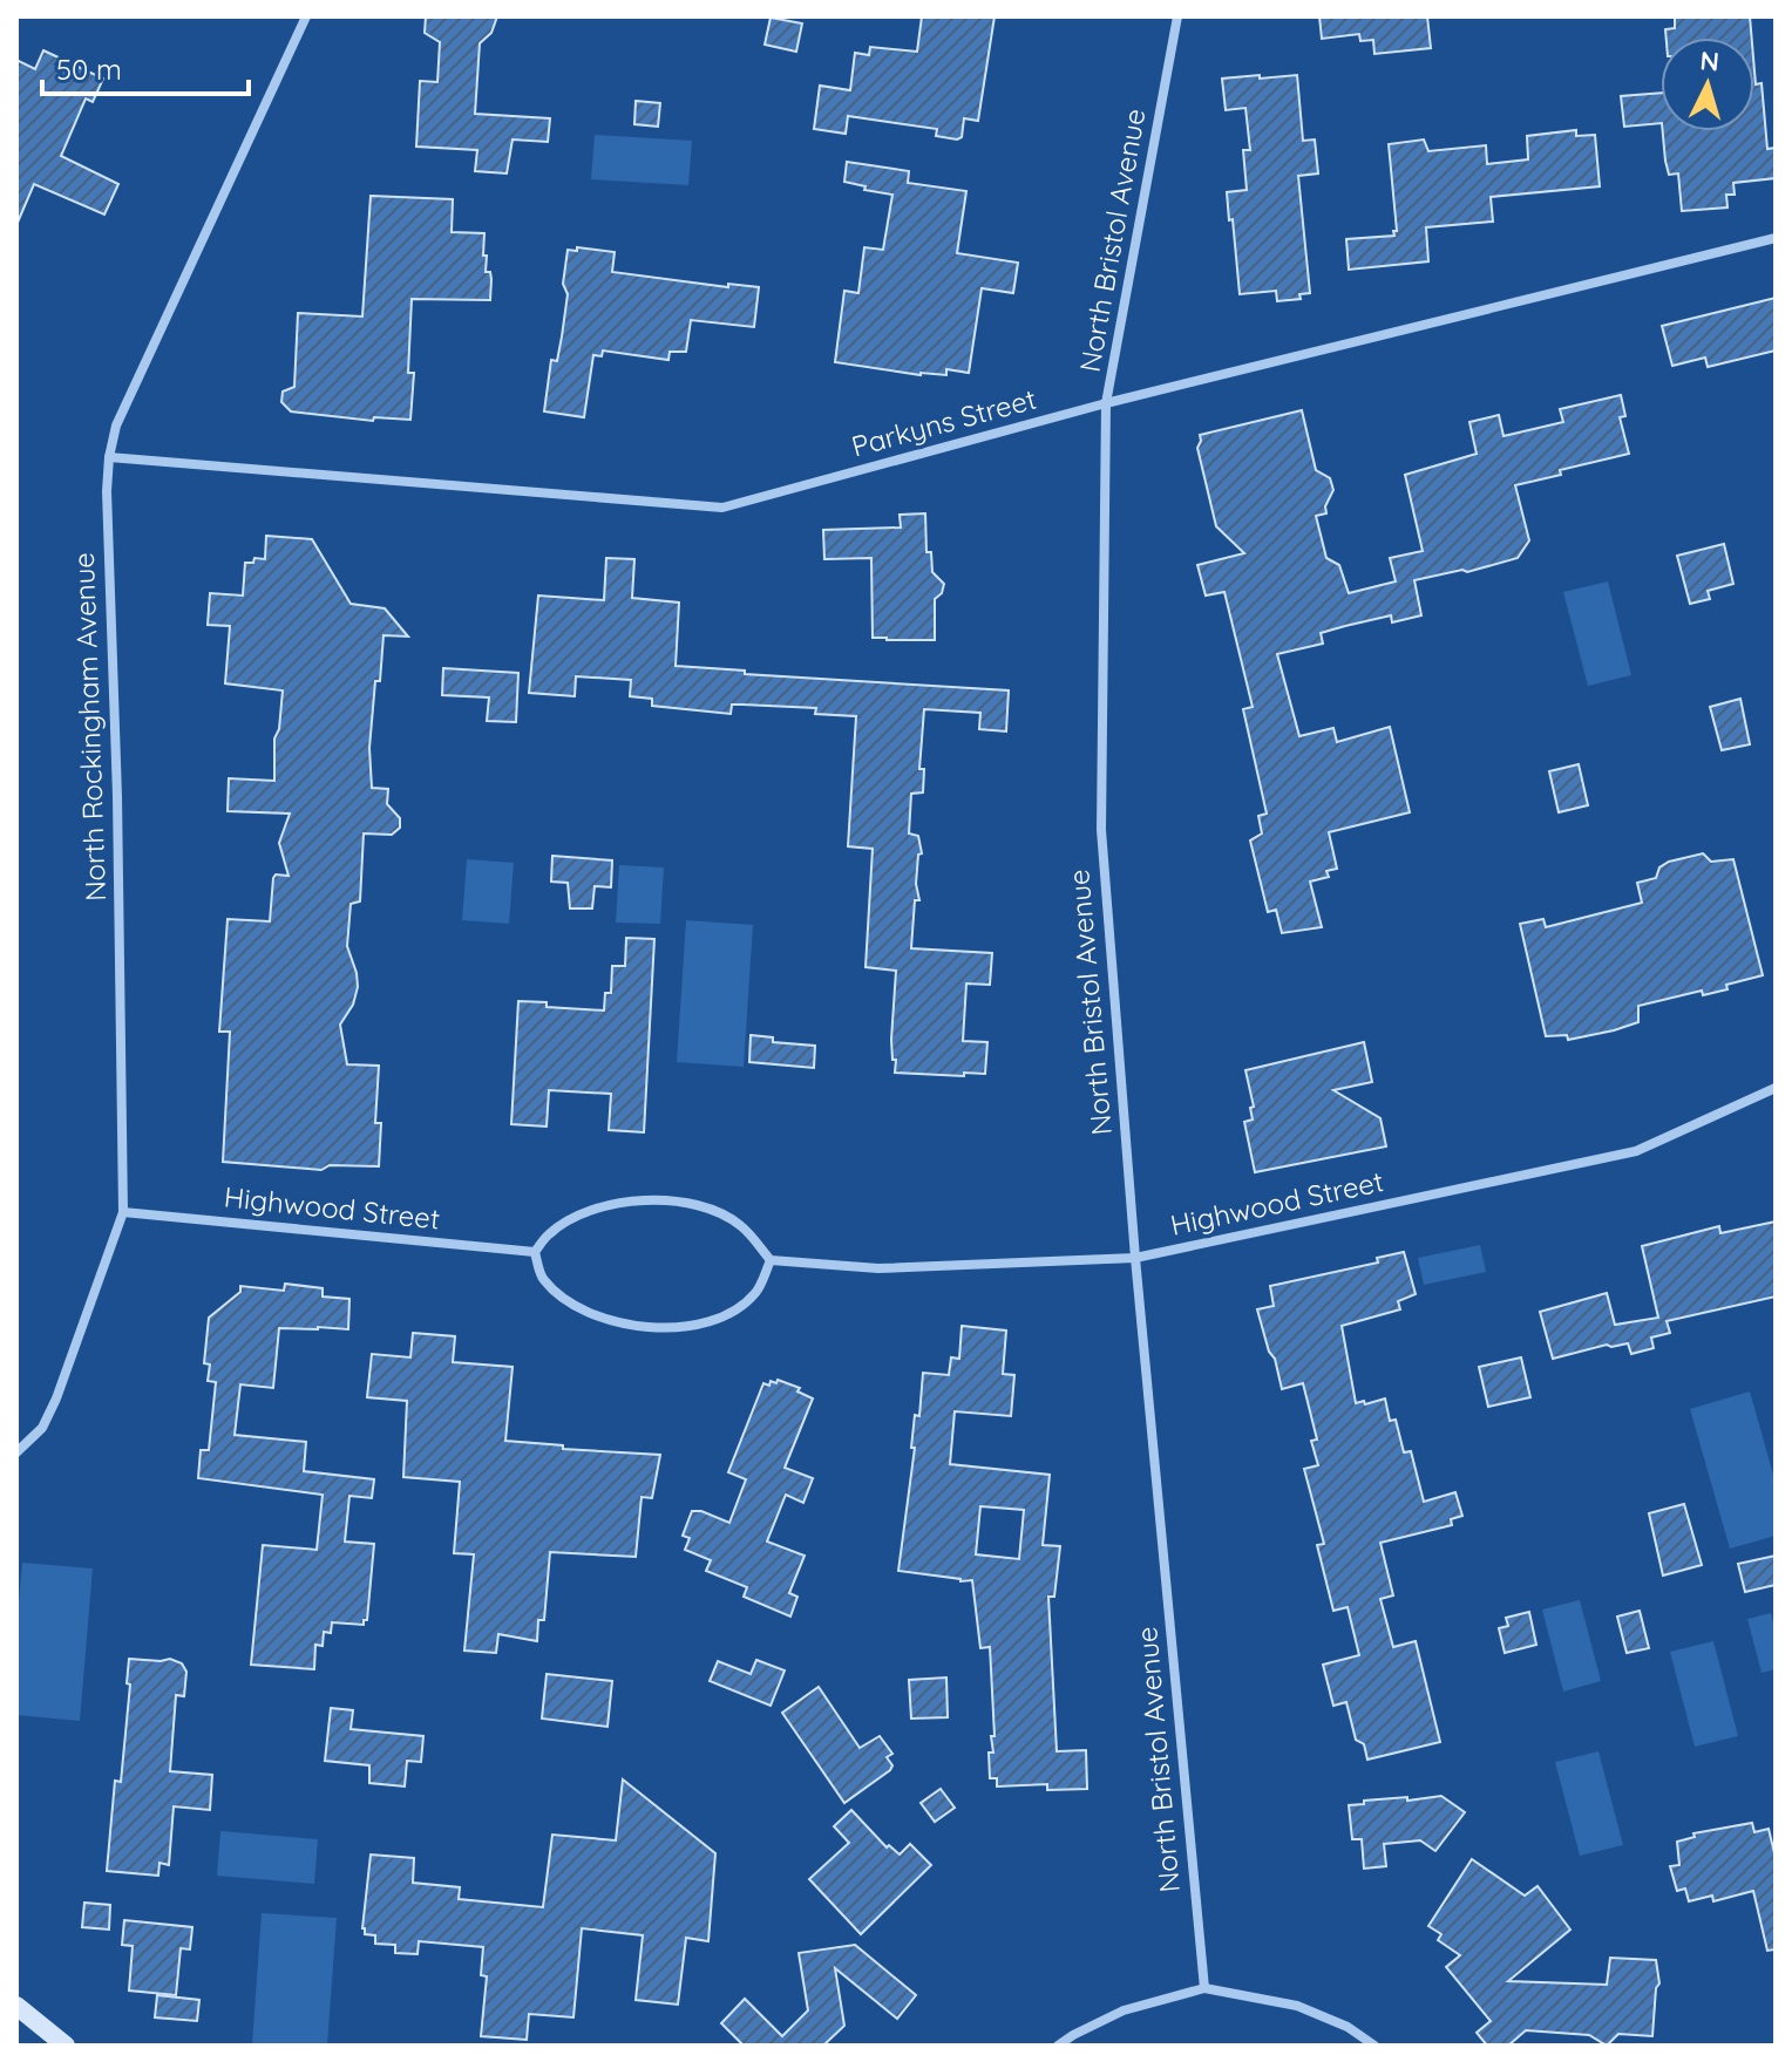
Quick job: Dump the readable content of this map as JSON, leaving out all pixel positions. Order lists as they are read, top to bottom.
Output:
{
  "streets": {
    "street": [
      "North Bristol Avenue",
      "Parkyns Street",
      "North Rockingham Avenue",
      "Highwood Street"
    ]
  },
  "crossings": [
    ["North Bristol Avenue", "Parkyns Street"],
    ["North Bristol Avenue", "Highwood Street"],
    ["Parkyns Street", "North Rockingham Avenue"],
    ["North Rockingham Avenue", "Highwood Street"]
  ],
  "scale_bar": "50 m",
  "north": "top"
}
